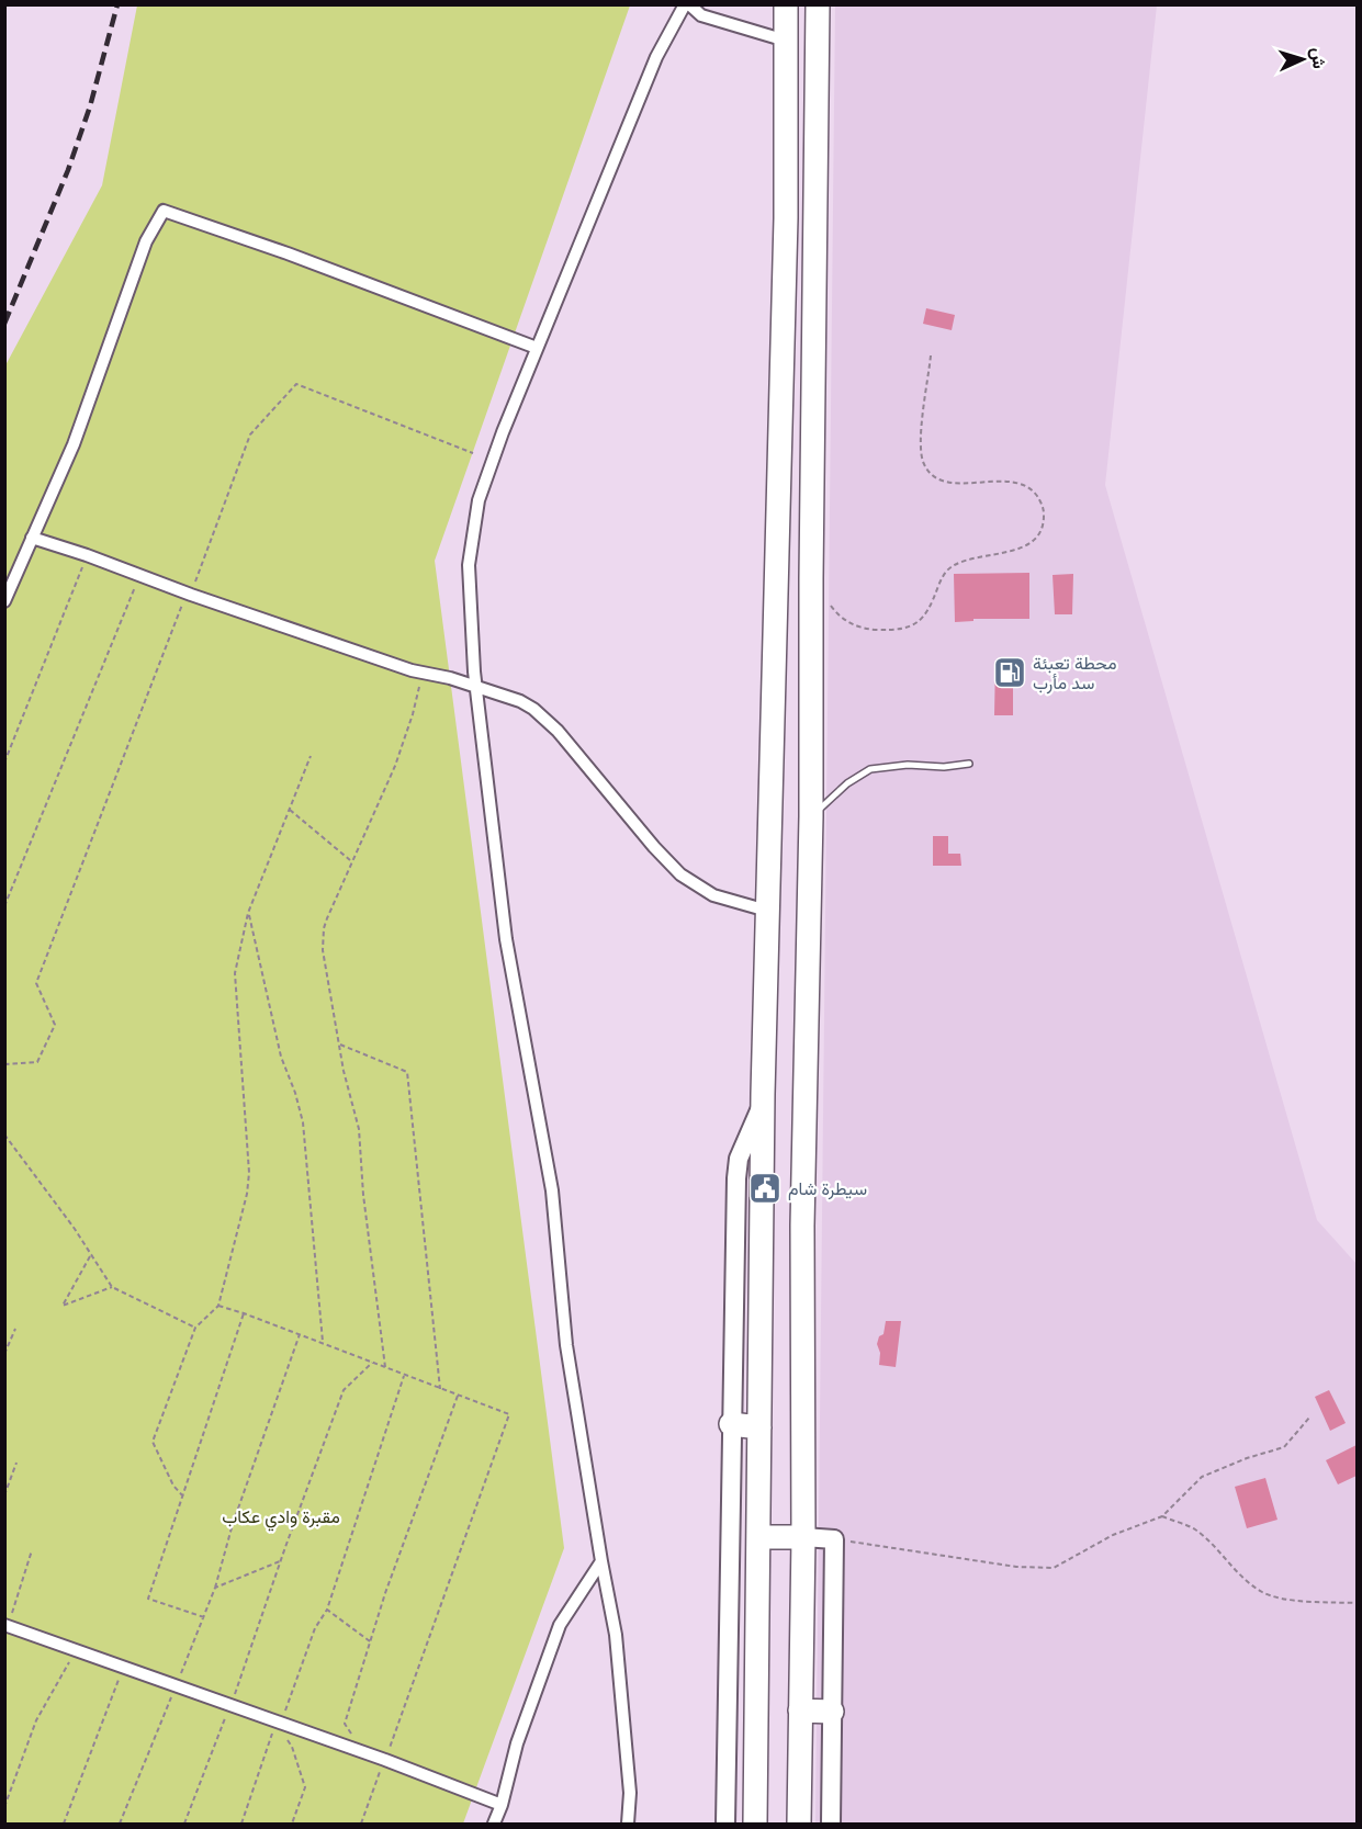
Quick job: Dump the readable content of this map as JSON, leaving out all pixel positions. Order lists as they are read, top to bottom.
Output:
{
  "parks": ["مقبرة وادي عكاب"],
  "places": {
    "fuel station": ["محطة تعبئة سد مأرب"],
    "public building": ["سيطرة شام"]
  },
  "north": "right"
}
